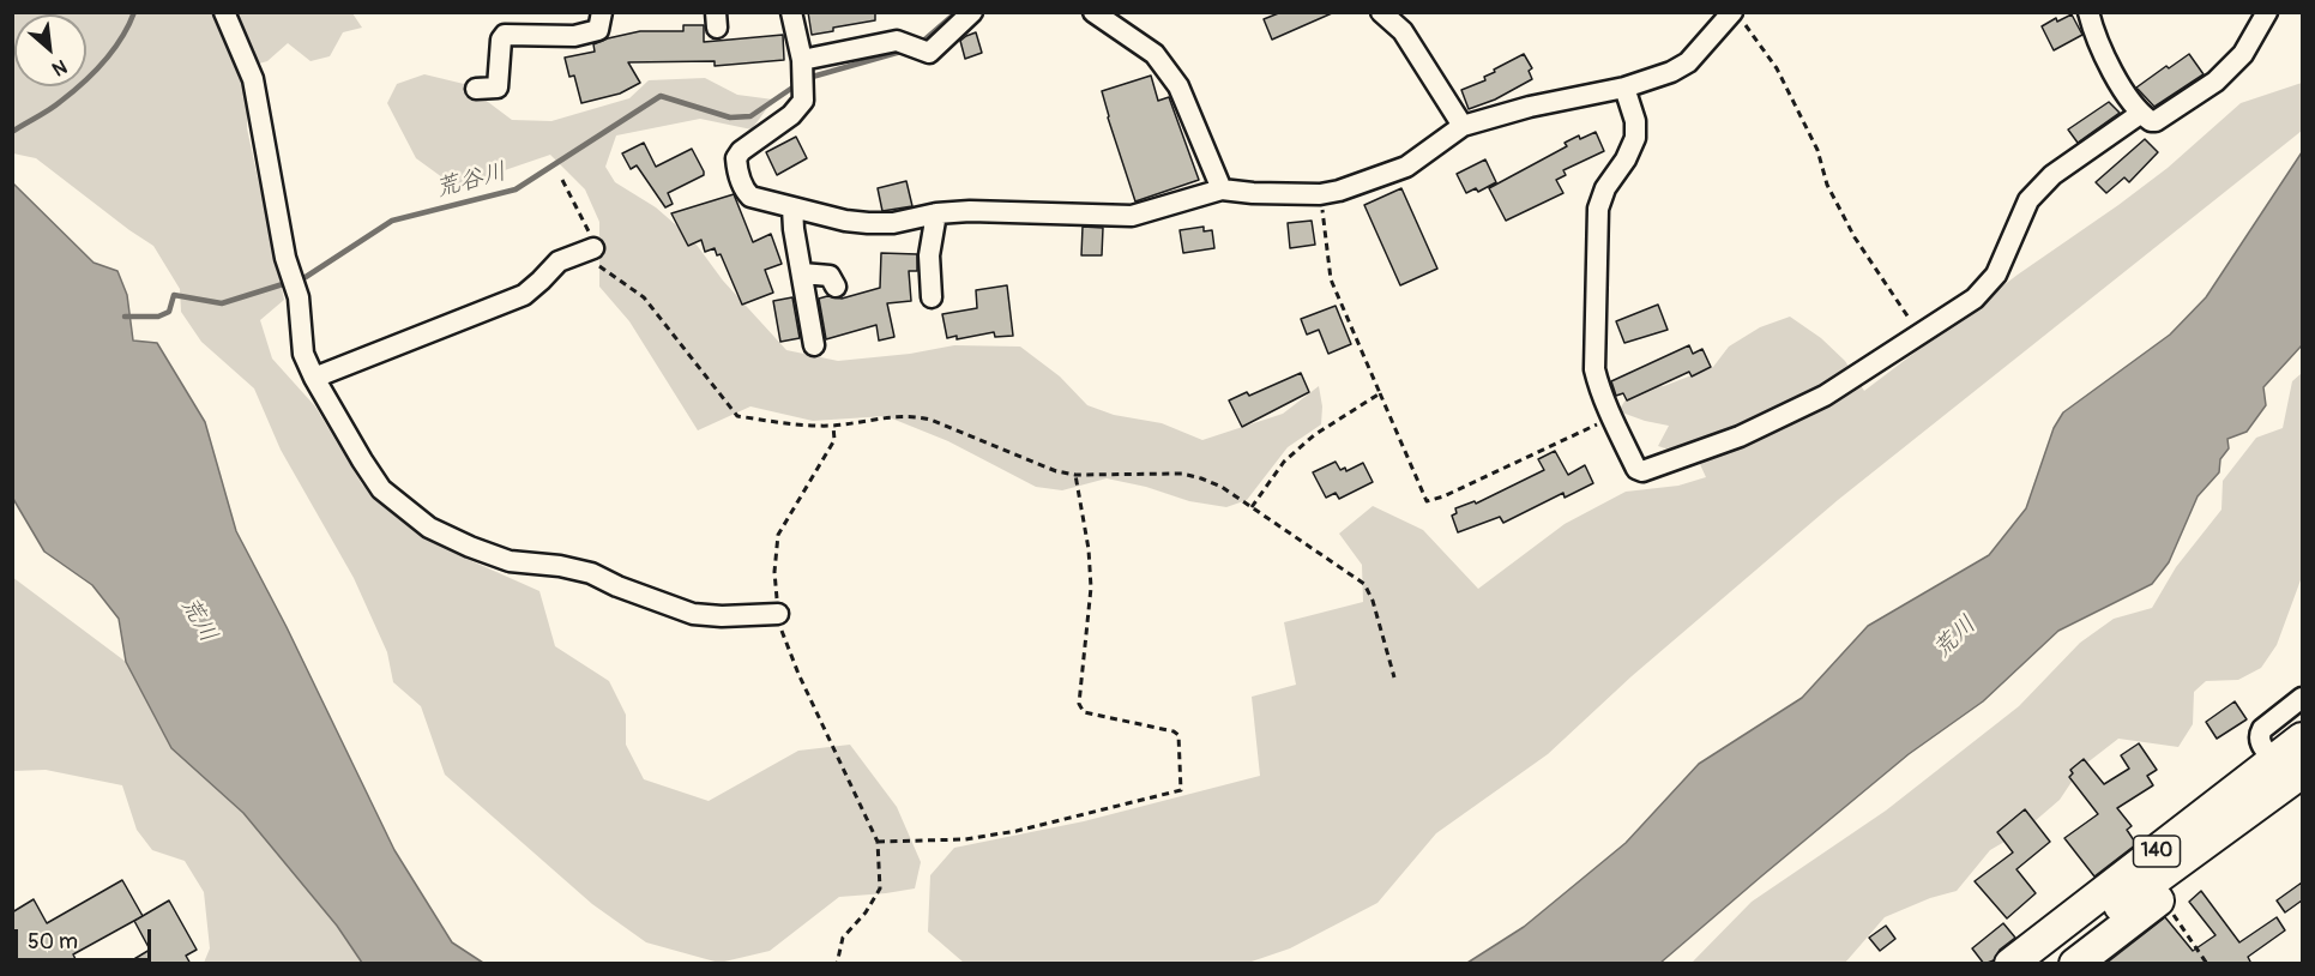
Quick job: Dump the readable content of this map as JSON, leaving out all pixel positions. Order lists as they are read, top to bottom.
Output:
{
  "streets": {
    "highway": ["140"]
  },
  "water": ["荒谷川", "荒川"],
  "scale_bar": "50 m",
  "north": "bottom right"
}
